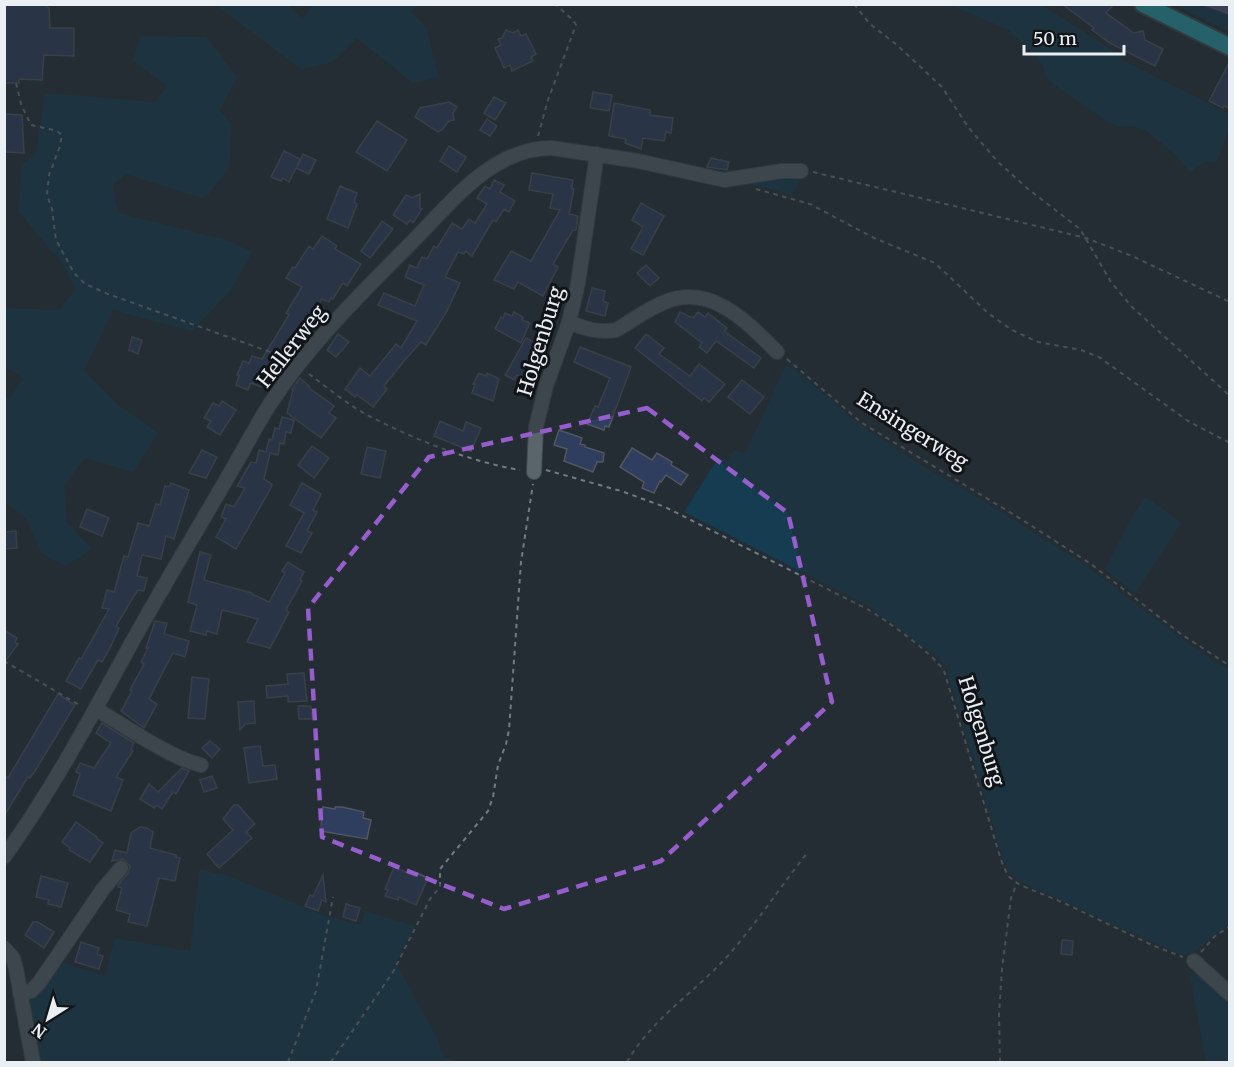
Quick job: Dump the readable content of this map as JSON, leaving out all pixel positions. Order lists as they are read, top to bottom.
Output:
{
  "streets": {
    "street": ["Holgenburg", "Hellerweg"],
    "path": ["Ensingerweg"]
  },
  "crossings": [
    ["Holgenburg", "Hellerweg"]
  ],
  "scale_bar": "50 m",
  "north": "bottom left"
}
